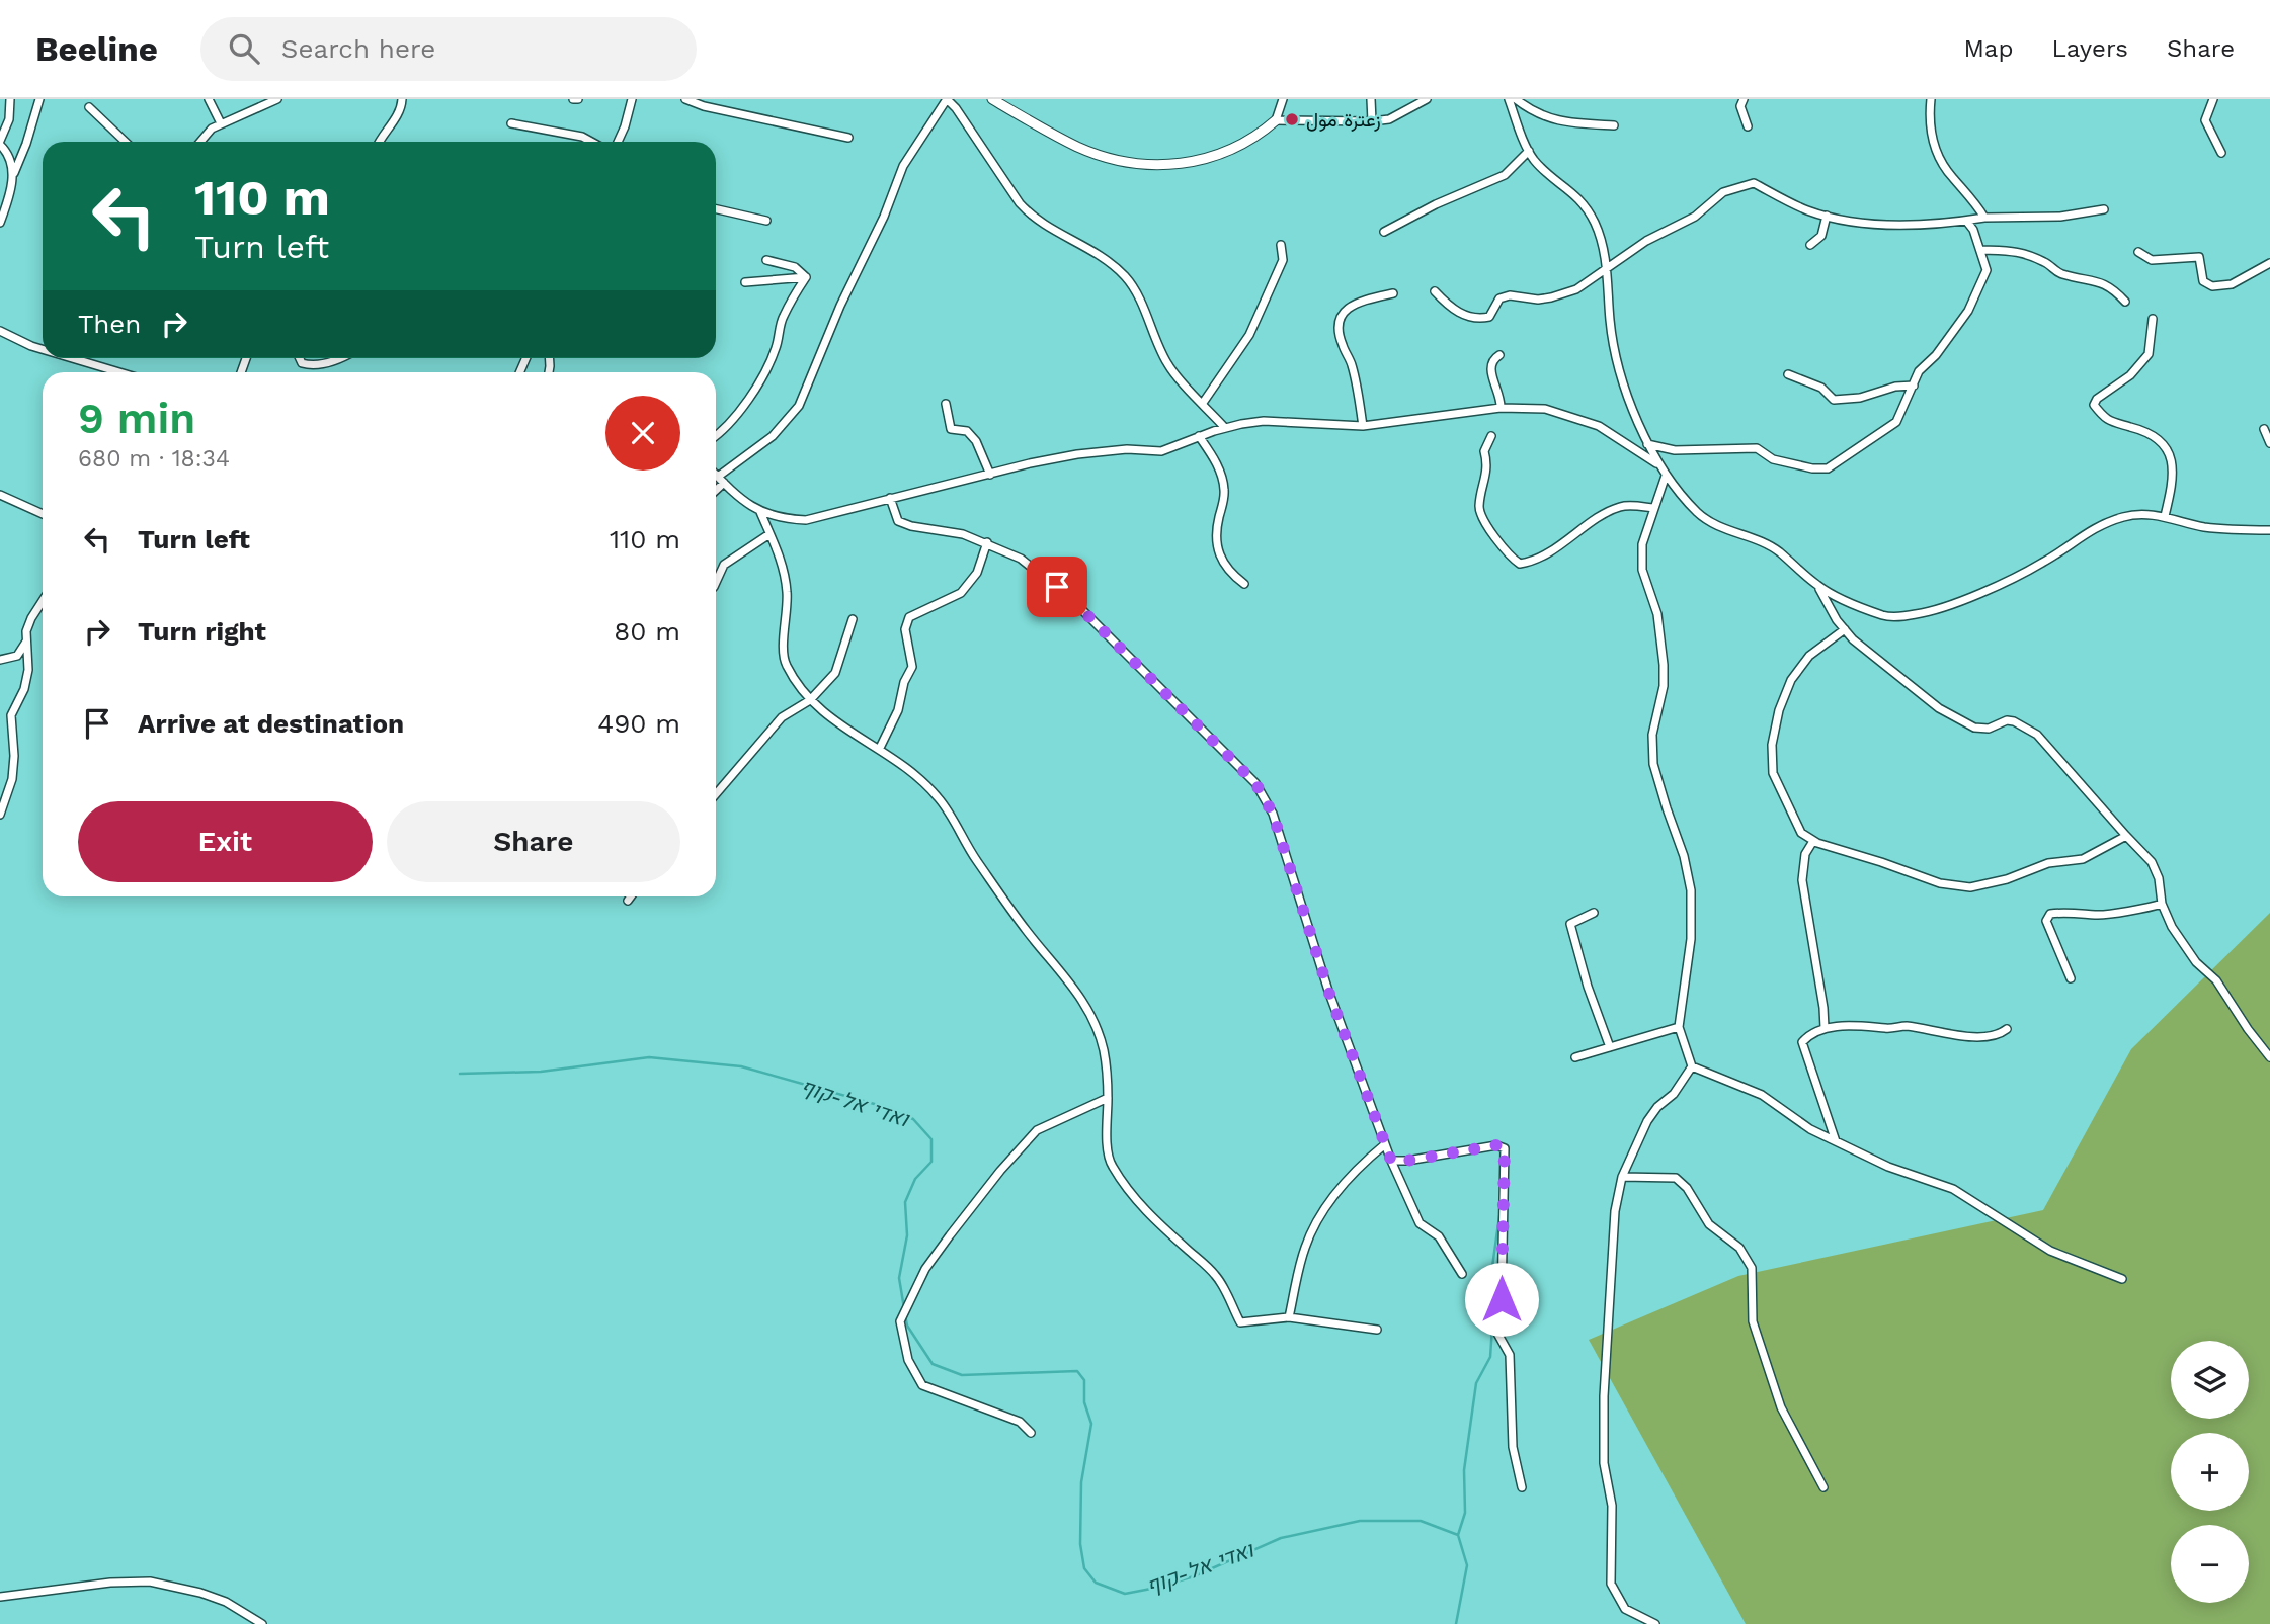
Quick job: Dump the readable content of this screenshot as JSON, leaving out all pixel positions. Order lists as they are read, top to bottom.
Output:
{
  "water": ["ואדי אל-קוף"],
  "places": ["زعترة مول"],
  "page": {
    "header": "Beeline",
    "search": "Search here",
    "nav": ["Map", "Layers", "Share"],
    "turn": ["110 m", "Turn left"],
    "then": "Then",
    "heading": ["9 min", "680 m · 18:34"],
    "list": [
      {
        "name": "Turn left",
        "value": "110 m"
      },
      {
        "name": "Turn right",
        "value": "80 m"
      },
      {
        "name": "Arrive at destination",
        "value": "490 m"
      }
    ],
    "buttons": ["Exit", "Share"],
    "map_buttons": ["+", "−"]
  }
}
